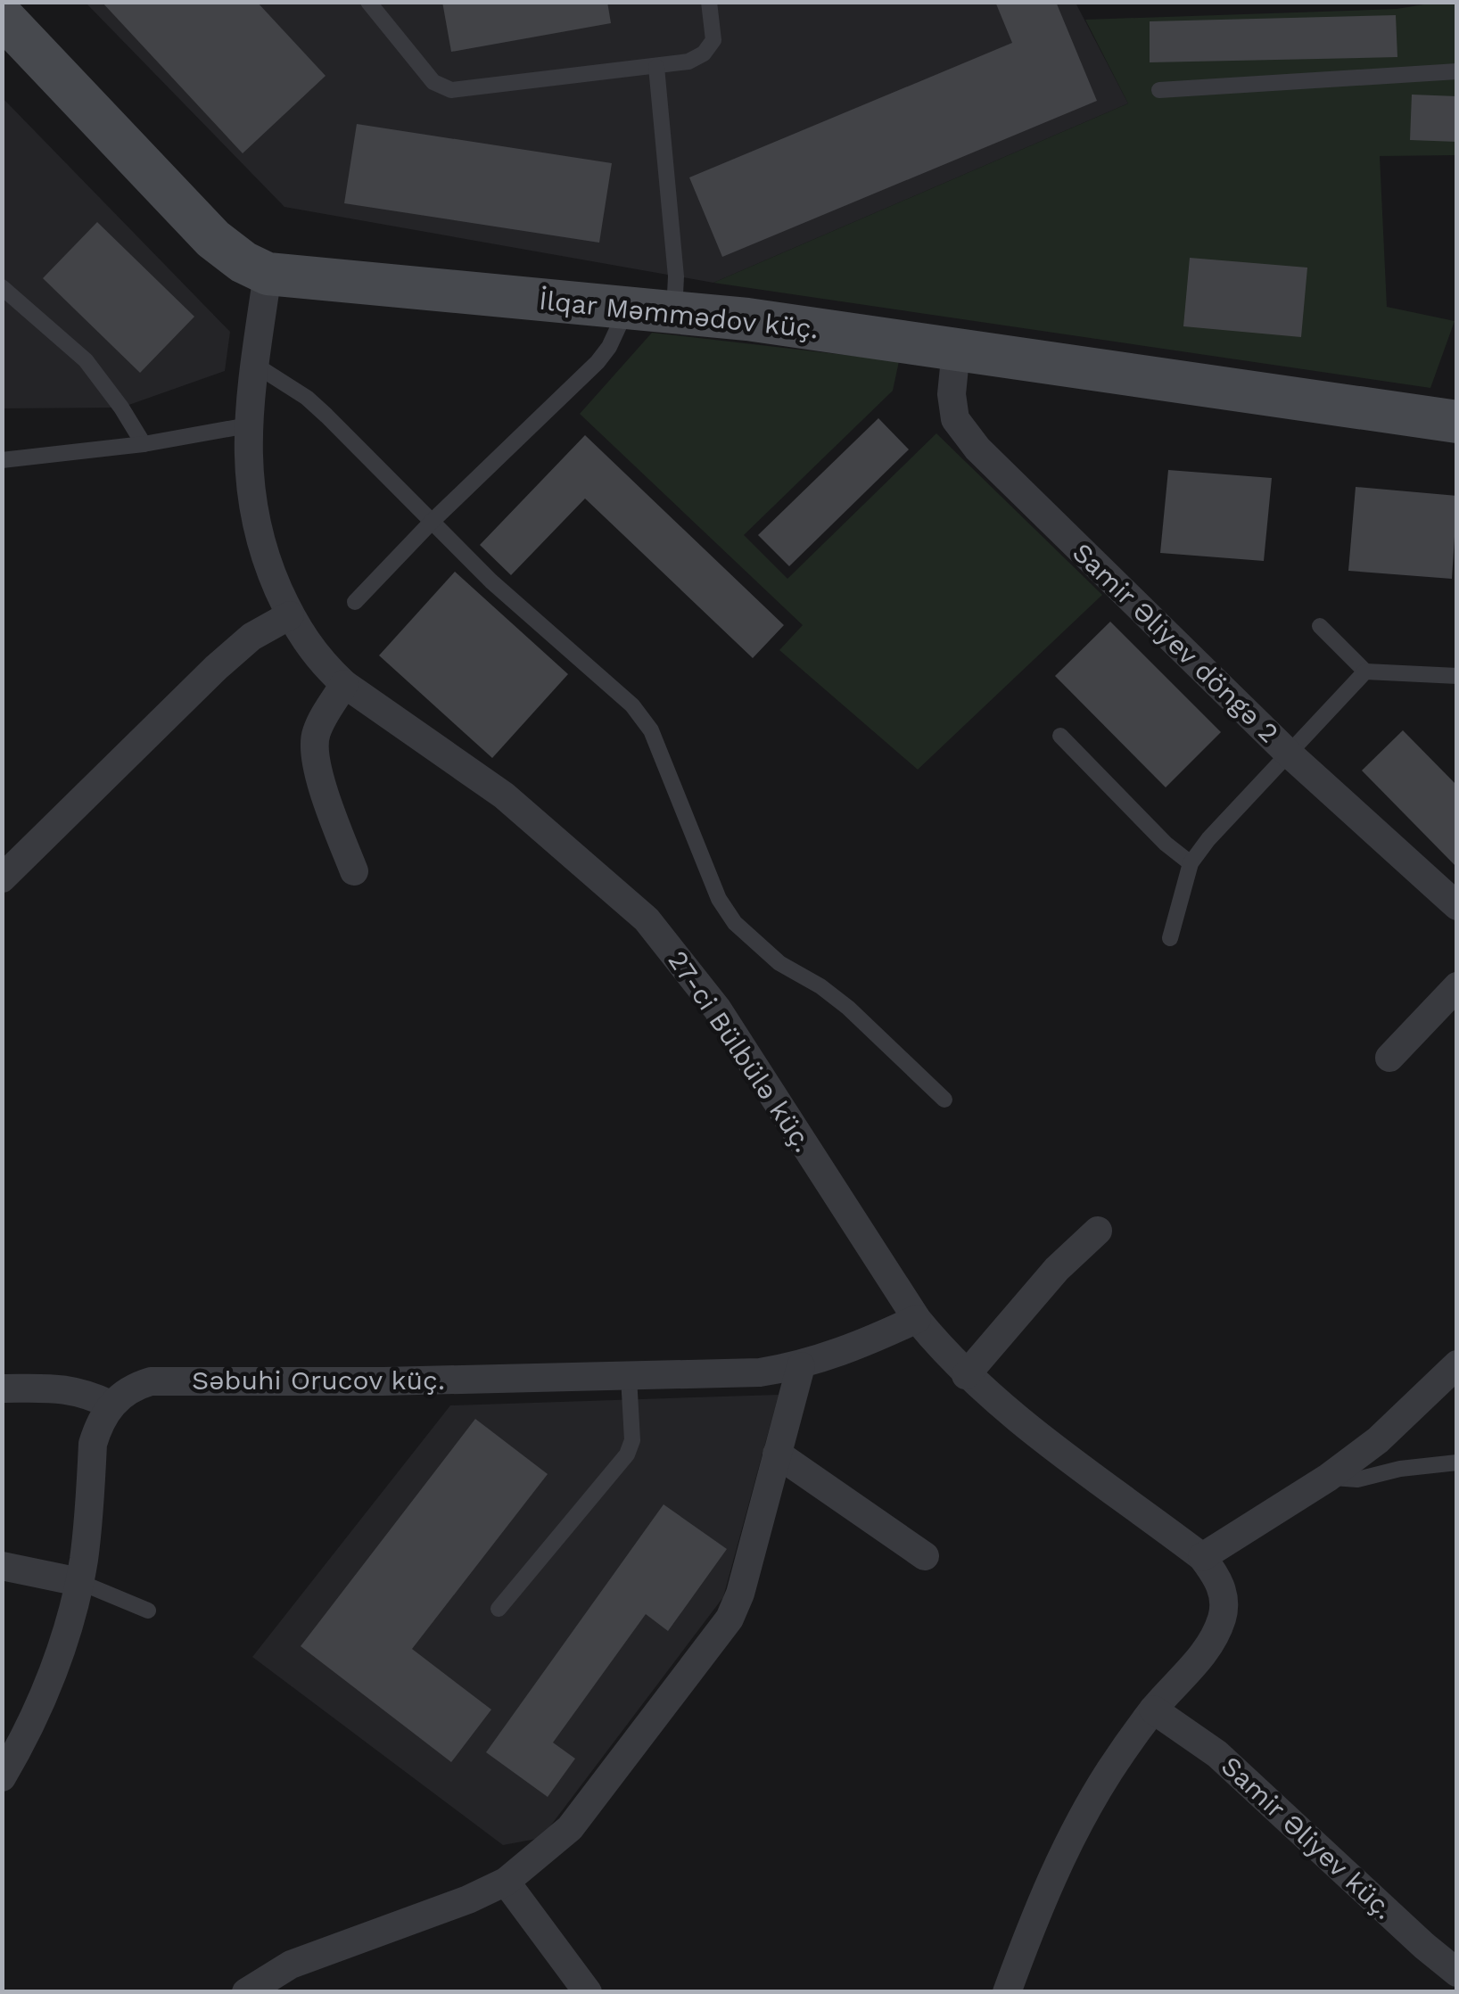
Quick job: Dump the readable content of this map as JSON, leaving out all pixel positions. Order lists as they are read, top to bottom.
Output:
{
  "streets": {
    "street": [
      "İlqar Məmmədov küç.",
      "Samir Əliyev döngə 2",
      "27-ci Bülbülə küç.",
      "Səbuhi Orucov küç.",
      "Samir Əliyev küç."
    ]
  },
  "crossings": [
    ["İlqar Məmmədov küç.", "Samir Əliyev döngə 2"],
    ["İlqar Məmmədov küç.", "27-ci Bülbülə küç."],
    ["27-ci Bülbülə küç.", "Səbuhi Orucov küç."],
    ["27-ci Bülbülə küç.", "Samir Əliyev küç."]
  ]
}
